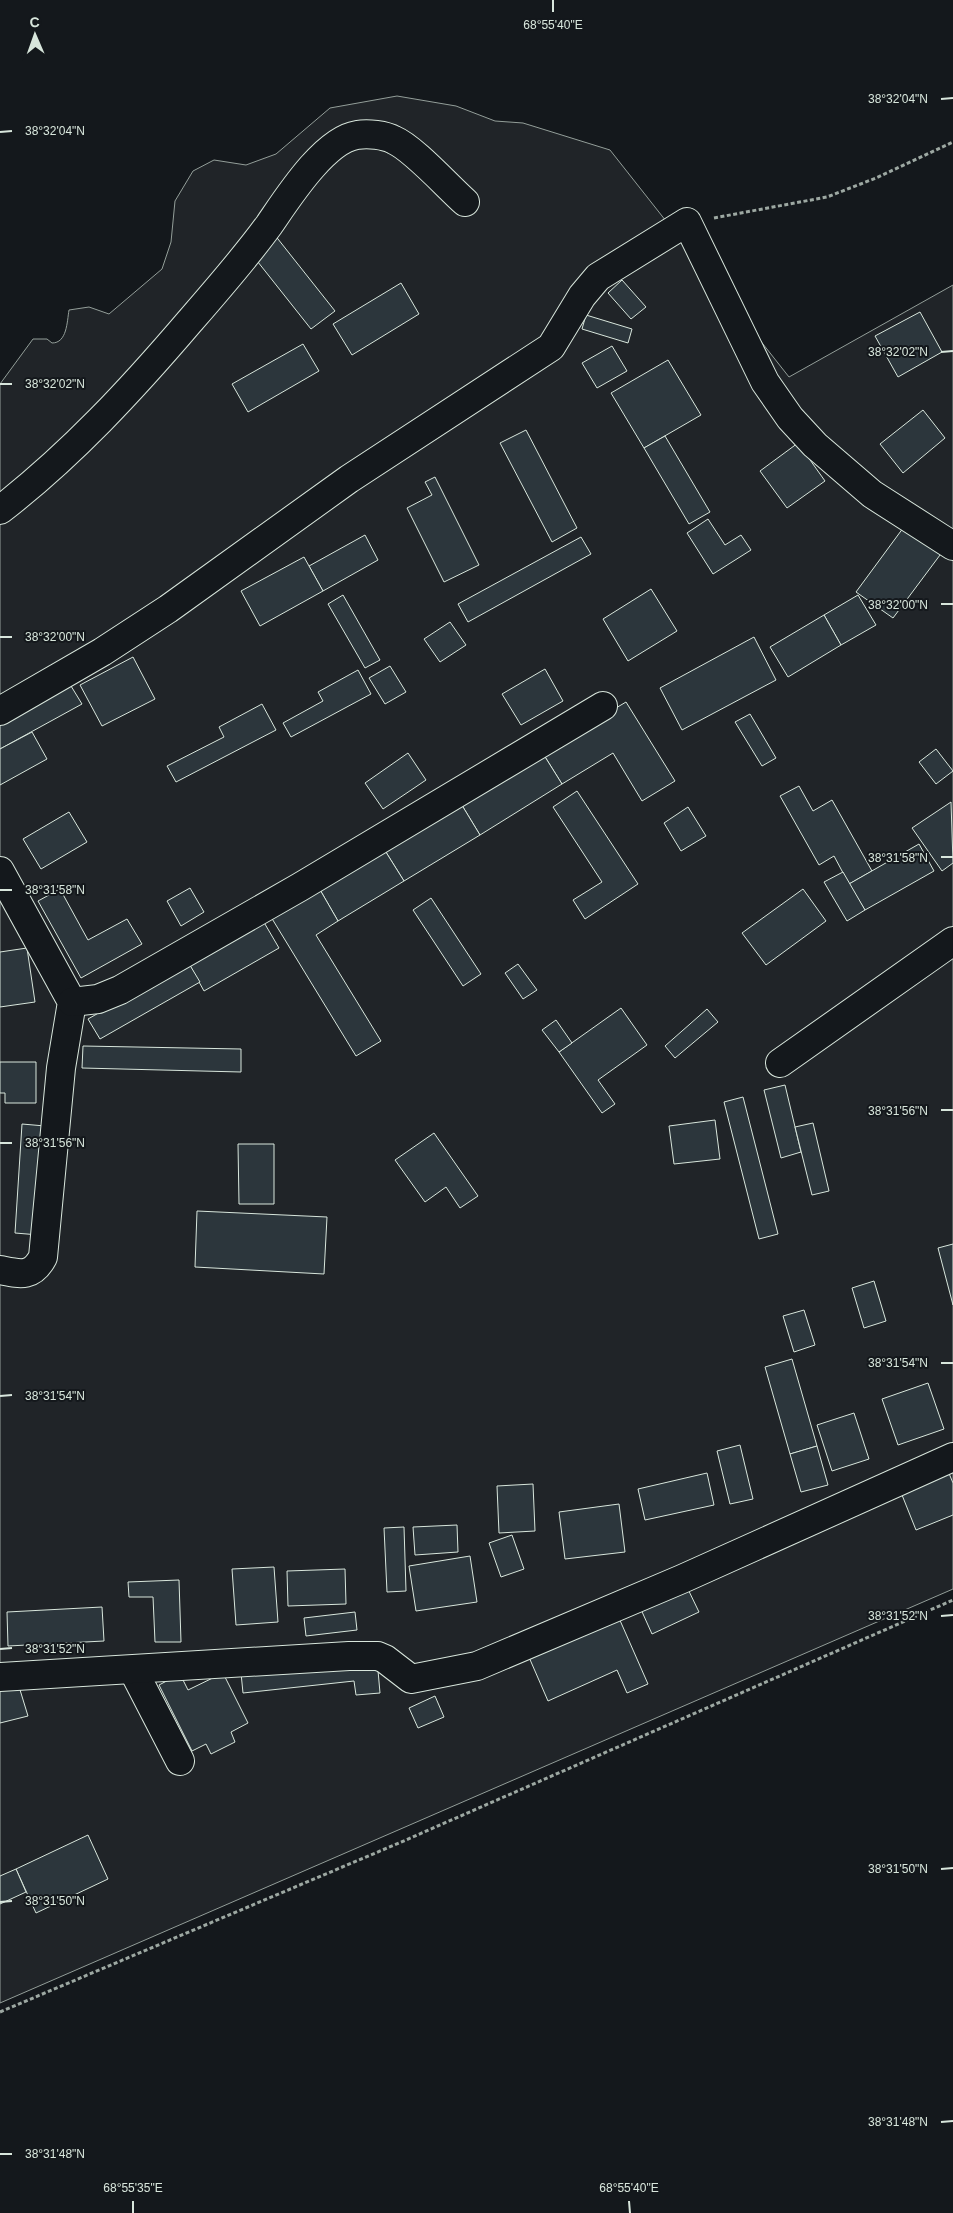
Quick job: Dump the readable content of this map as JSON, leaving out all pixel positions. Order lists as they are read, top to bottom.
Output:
{
  "north": "top",
  "coordinates": [
    "68°55'40\"E",
    "38°32'04\"N",
    "38°32'02\"N",
    "38°32'00\"N",
    "38°31'58\"N",
    "38°31'56\"N",
    "38°31'54\"N",
    "38°31'52\"N",
    "38°31'50\"N",
    "38°31'48\"N",
    "68°55'35\"E"
  ]
}
